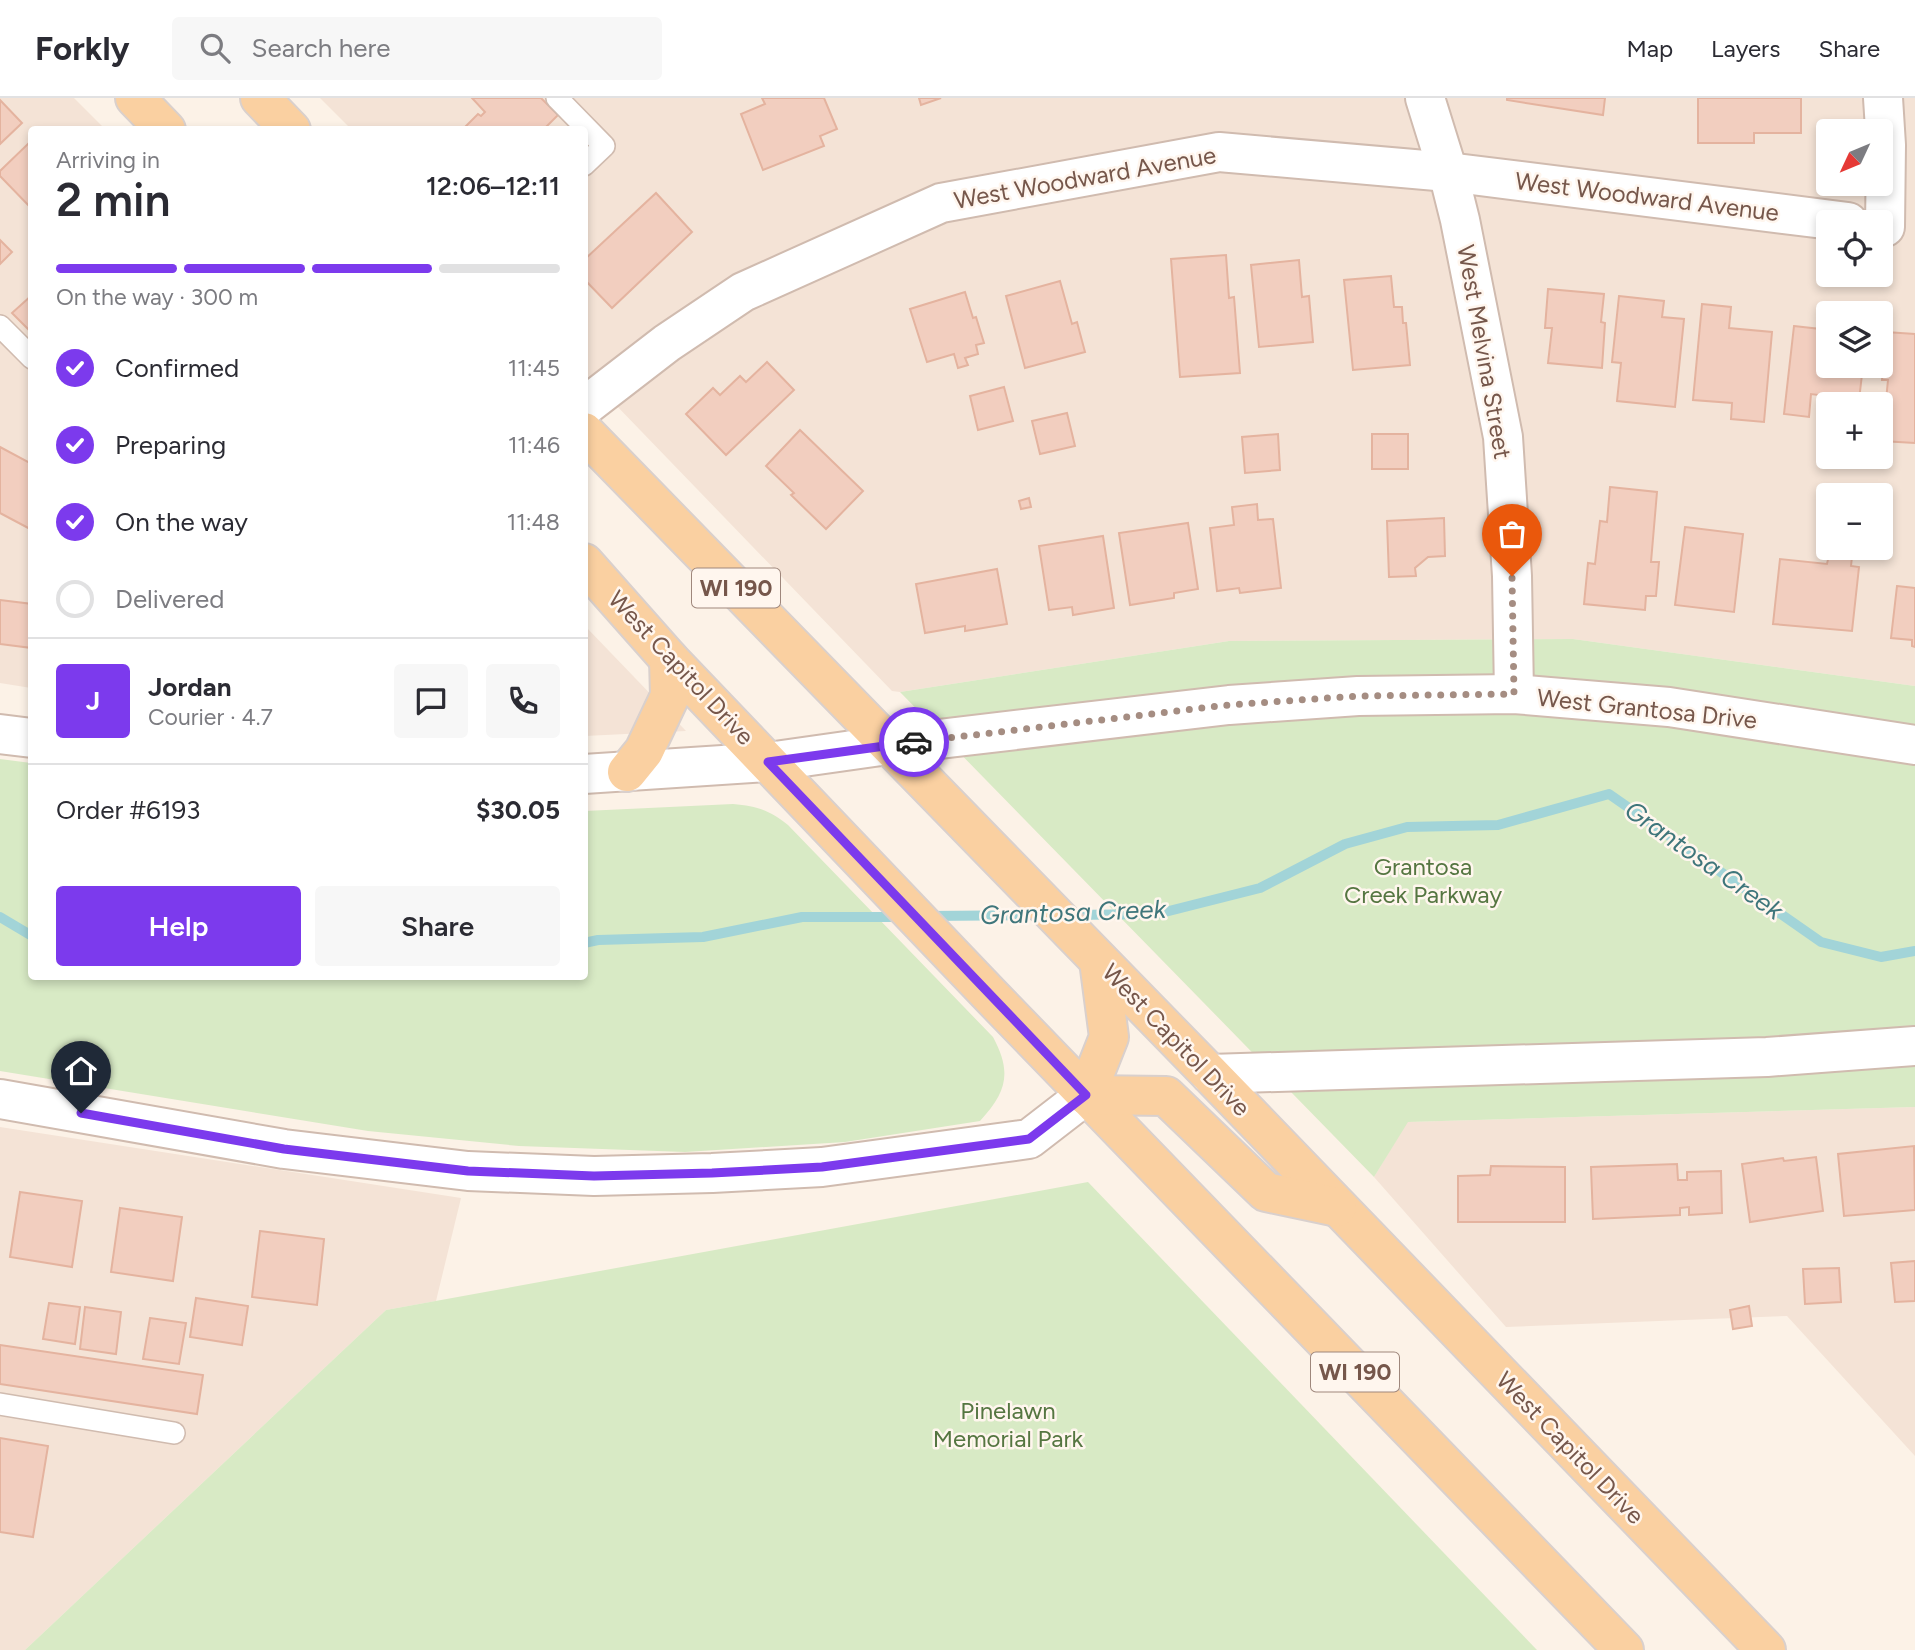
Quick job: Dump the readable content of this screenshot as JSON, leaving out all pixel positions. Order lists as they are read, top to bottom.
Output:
{
  "streets": {
    "main road": ["WI 190", "West Capitol Drive"],
    "street": ["West Woodward Avenue", "West Melvina Street", "West Grantosa Drive"]
  },
  "crossings": [
    ["West Woodward Avenue", "West Melvina Street"],
    ["West Melvina Street", "West Grantosa Drive"],
    ["West Capitol Drive", "West Grantosa Drive"]
  ],
  "water": ["Grantosa Creek"],
  "parks": ["Grantosa Creek Parkway", "Pinelawn Memorial Park"],
  "north": "bottom left",
  "page": {
    "header": "Forkly",
    "search": "Search here",
    "nav": ["Map", "Layers", "Share"],
    "map_buttons": ["+", "−"],
    "heading": ["2 min", "Arriving in", "12:06–12:11"],
    "panel": [
      "Jordan",
      "Courier · 4.7",
      "Order #6193",
      "$30.05"
    ],
    "bar": "On the way · 300 m",
    "list": [
      ["Confirmed", "11:45"],
      ["Preparing", "11:46"],
      ["On the way", "11:48"],
      "Delivered"
    ],
    "round": "J",
    "buttons": ["Help", "Share"]
  }
}
